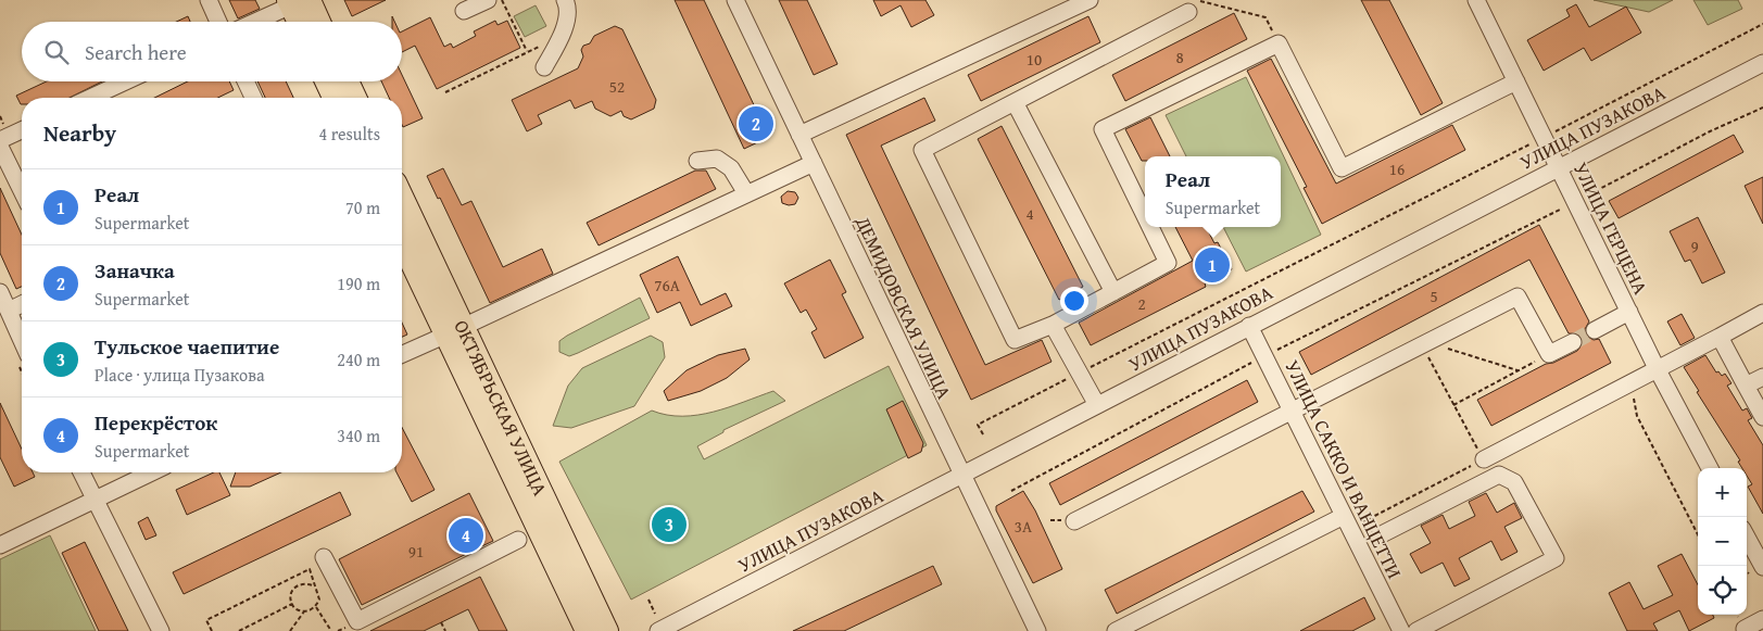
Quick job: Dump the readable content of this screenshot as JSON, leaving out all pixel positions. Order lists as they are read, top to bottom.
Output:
{
  "streets": {
    "main road": ["ОКТЯБРЬСКАЯ УЛИЦА"],
    "street": [
      "УЛИЦА ПУЗАКОВА",
      "УЛИЦА ГЕРЦЕНА",
      "ДЕМИДОВСКАЯ УЛИЦА",
      "УЛИЦА САККО И ВАНЦЕТТИ"
    ]
  },
  "crossings": [
    ["УЛИЦА ПУЗАКОВА", "УЛИЦА ГЕРЦЕНА"],
    ["УЛИЦА ПУЗАКОВА", "ДЕМИДОВСКАЯ УЛИЦА"],
    ["УЛИЦА ПУЗАКОВА", "УЛИЦА САККО И ВАНЦЕТТИ"]
  ],
  "house_numbers": [
    "8",
    "10",
    "52",
    "16",
    "4",
    "9",
    "76А",
    "5",
    "2",
    "3А",
    "91"
  ],
  "page": {
    "search": "Search here",
    "heading": ["Nearby", "4 results"],
    "pins": [
      "2",
      "1",
      "3",
      "4"
    ],
    "popup": ["Реал", "Supermarket"],
    "list": [
      {
        "mark": "1",
        "name": "Реал",
        "note": "Supermarket",
        "value": "70 m"
      },
      {
        "mark": "2",
        "name": "Заначка",
        "note": "Supermarket",
        "value": "190 m"
      },
      {
        "mark": "3",
        "name": "Тульское чаепитие",
        "note": "Place · улица Пузакова",
        "value": "240 m"
      },
      {
        "mark": "4",
        "name": "Перекрёсток",
        "note": "Supermarket",
        "value": "340 m"
      }
    ],
    "map_buttons": ["+", "−"]
  }
}
